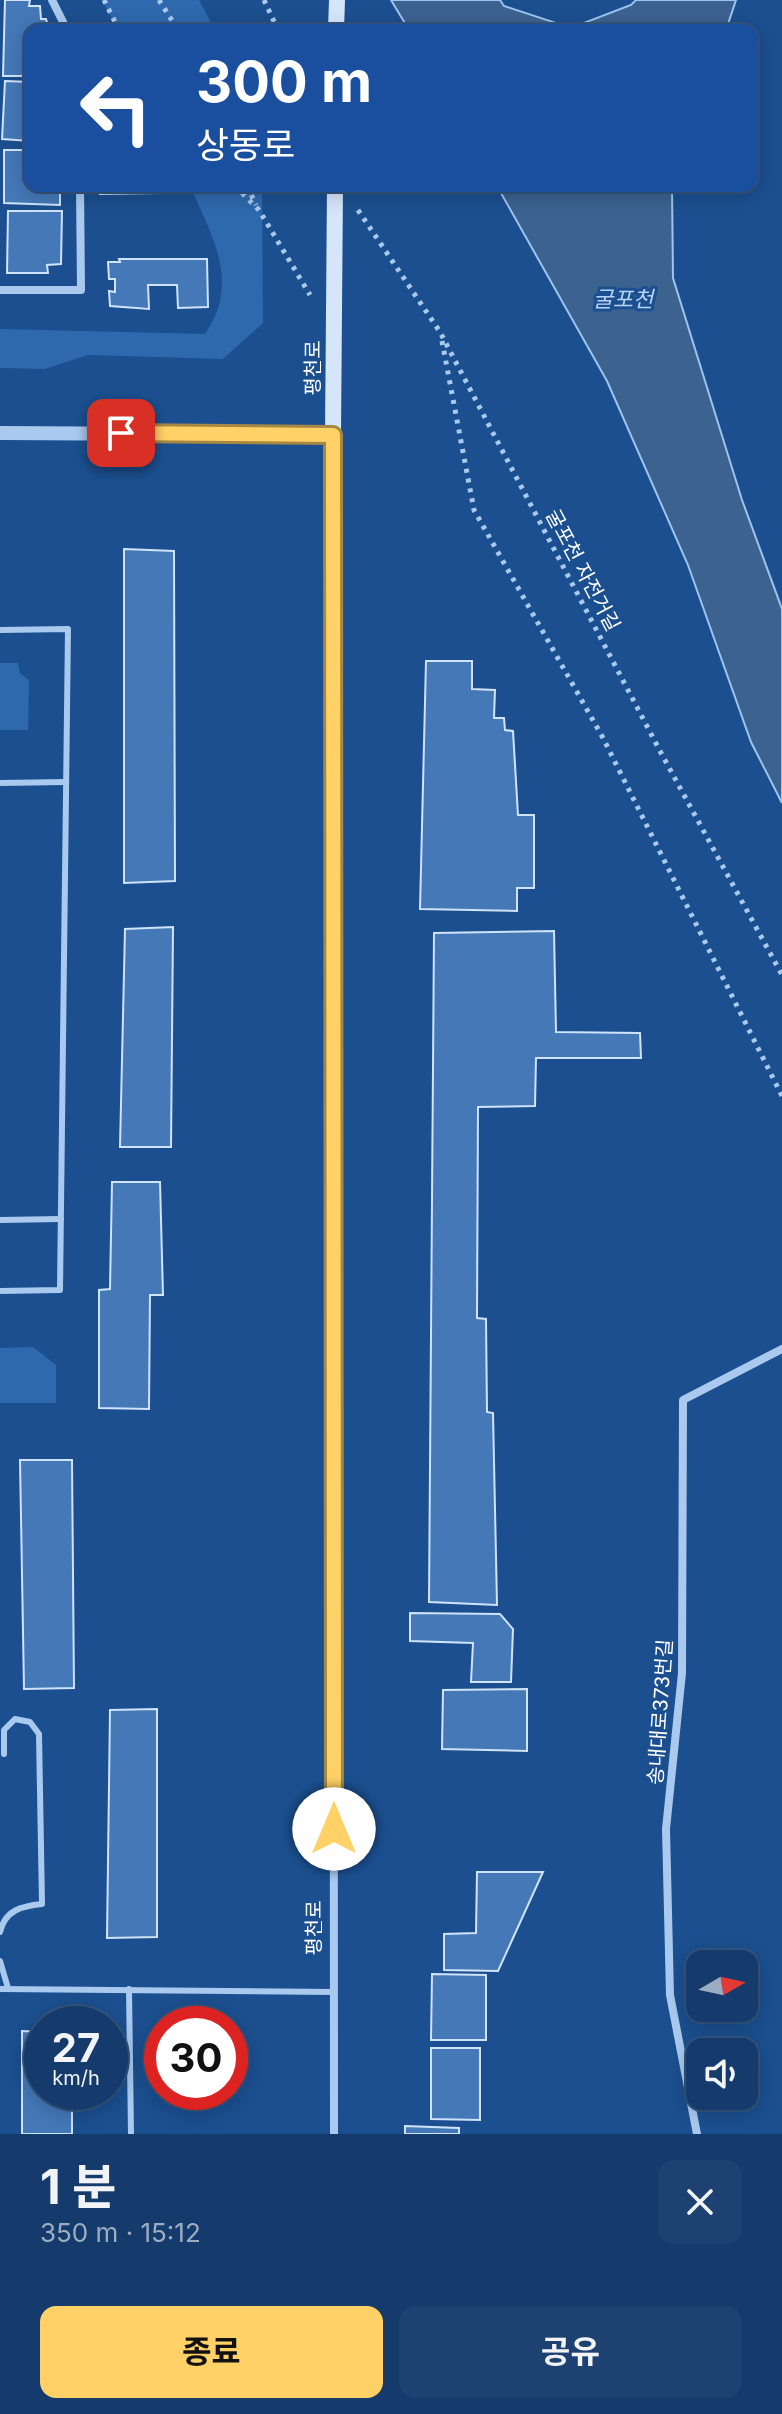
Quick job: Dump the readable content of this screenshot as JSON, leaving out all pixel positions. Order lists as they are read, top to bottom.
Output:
{
  "streets": {
    "main road": ["평천로"],
    "street": ["송내대로373번길"],
    "path": ["굴포천 자전거길"]
  },
  "water": ["굴포천"],
  "north": "right",
  "page": {
    "turn": ["300 m", "상동로"],
    "speed": "27 km/h",
    "limit": "30",
    "heading": ["1 분", "350 m · 15:12"],
    "buttons": ["종료", "공유"]
  }
}
